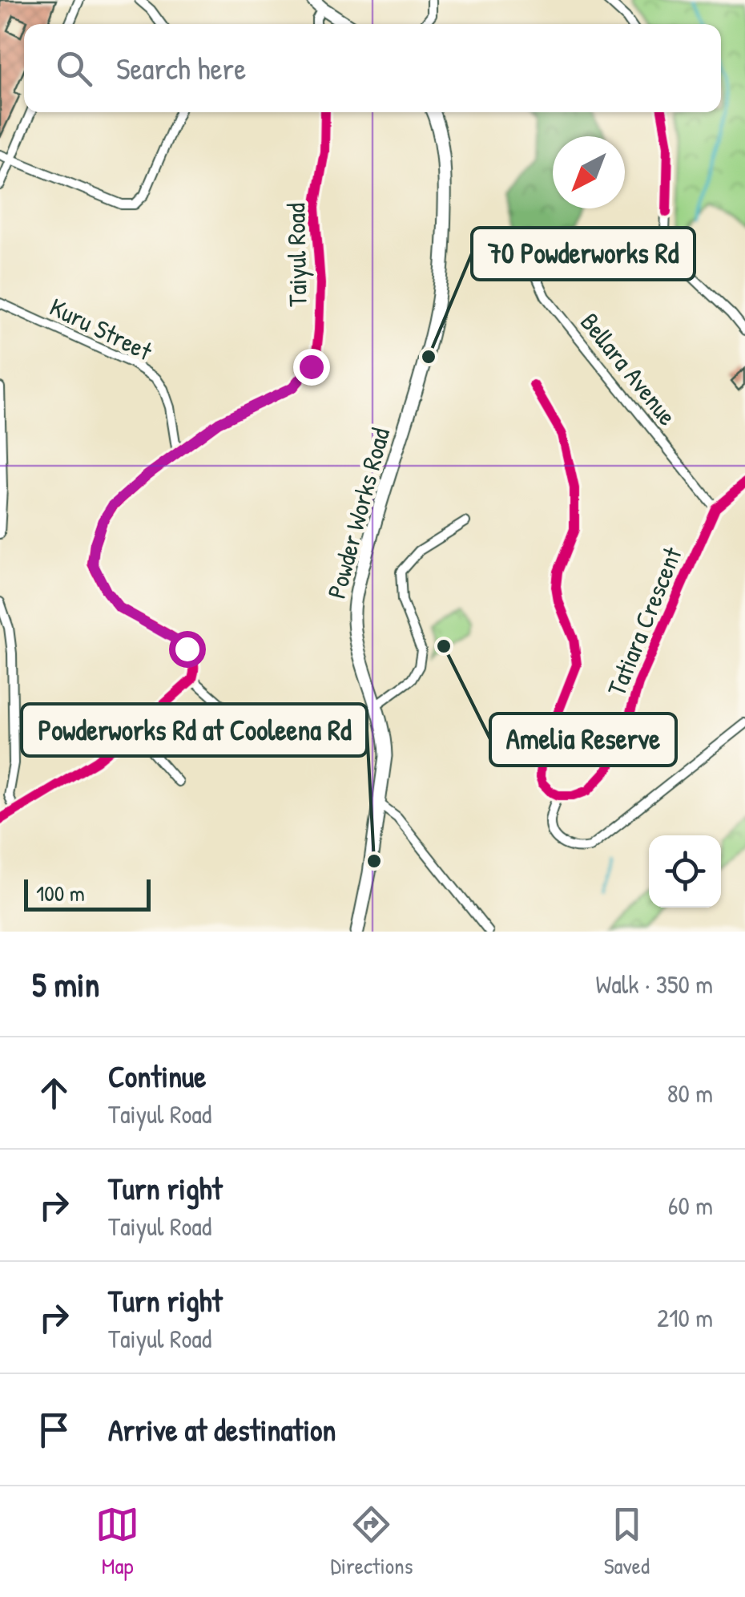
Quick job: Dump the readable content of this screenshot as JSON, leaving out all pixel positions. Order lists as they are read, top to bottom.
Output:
{
  "streets": {
    "main road": ["Powder Works Road"],
    "street": [
      "Taiyul Road",
      "Kuru Street",
      "Bellara Avenue",
      "Tatiara Crescent"
    ]
  },
  "crossings": [
    ["Taiyul Road", "Kuru Street"],
    ["Bellara Avenue", "Tatiara Crescent"]
  ],
  "places": ["70 Powderworks Rd", "Amelia Reserve", "Powderworks Rd at Cooleena Rd"],
  "scale_bar": "100 m",
  "north": "bottom left",
  "page": {
    "search": "Search here",
    "scale": "100 m",
    "heading": ["5 min", "Walk · 350 m"],
    "list": [
      ["Continue", "Taiyul Road", "80 m"],
      ["Turn right", "Taiyul Road", "60 m"],
      ["Turn right", "Taiyul Road", "210 m"],
      "Arrive at destination"
    ],
    "nav": ["Map", "Directions", "Saved"]
  }
}
